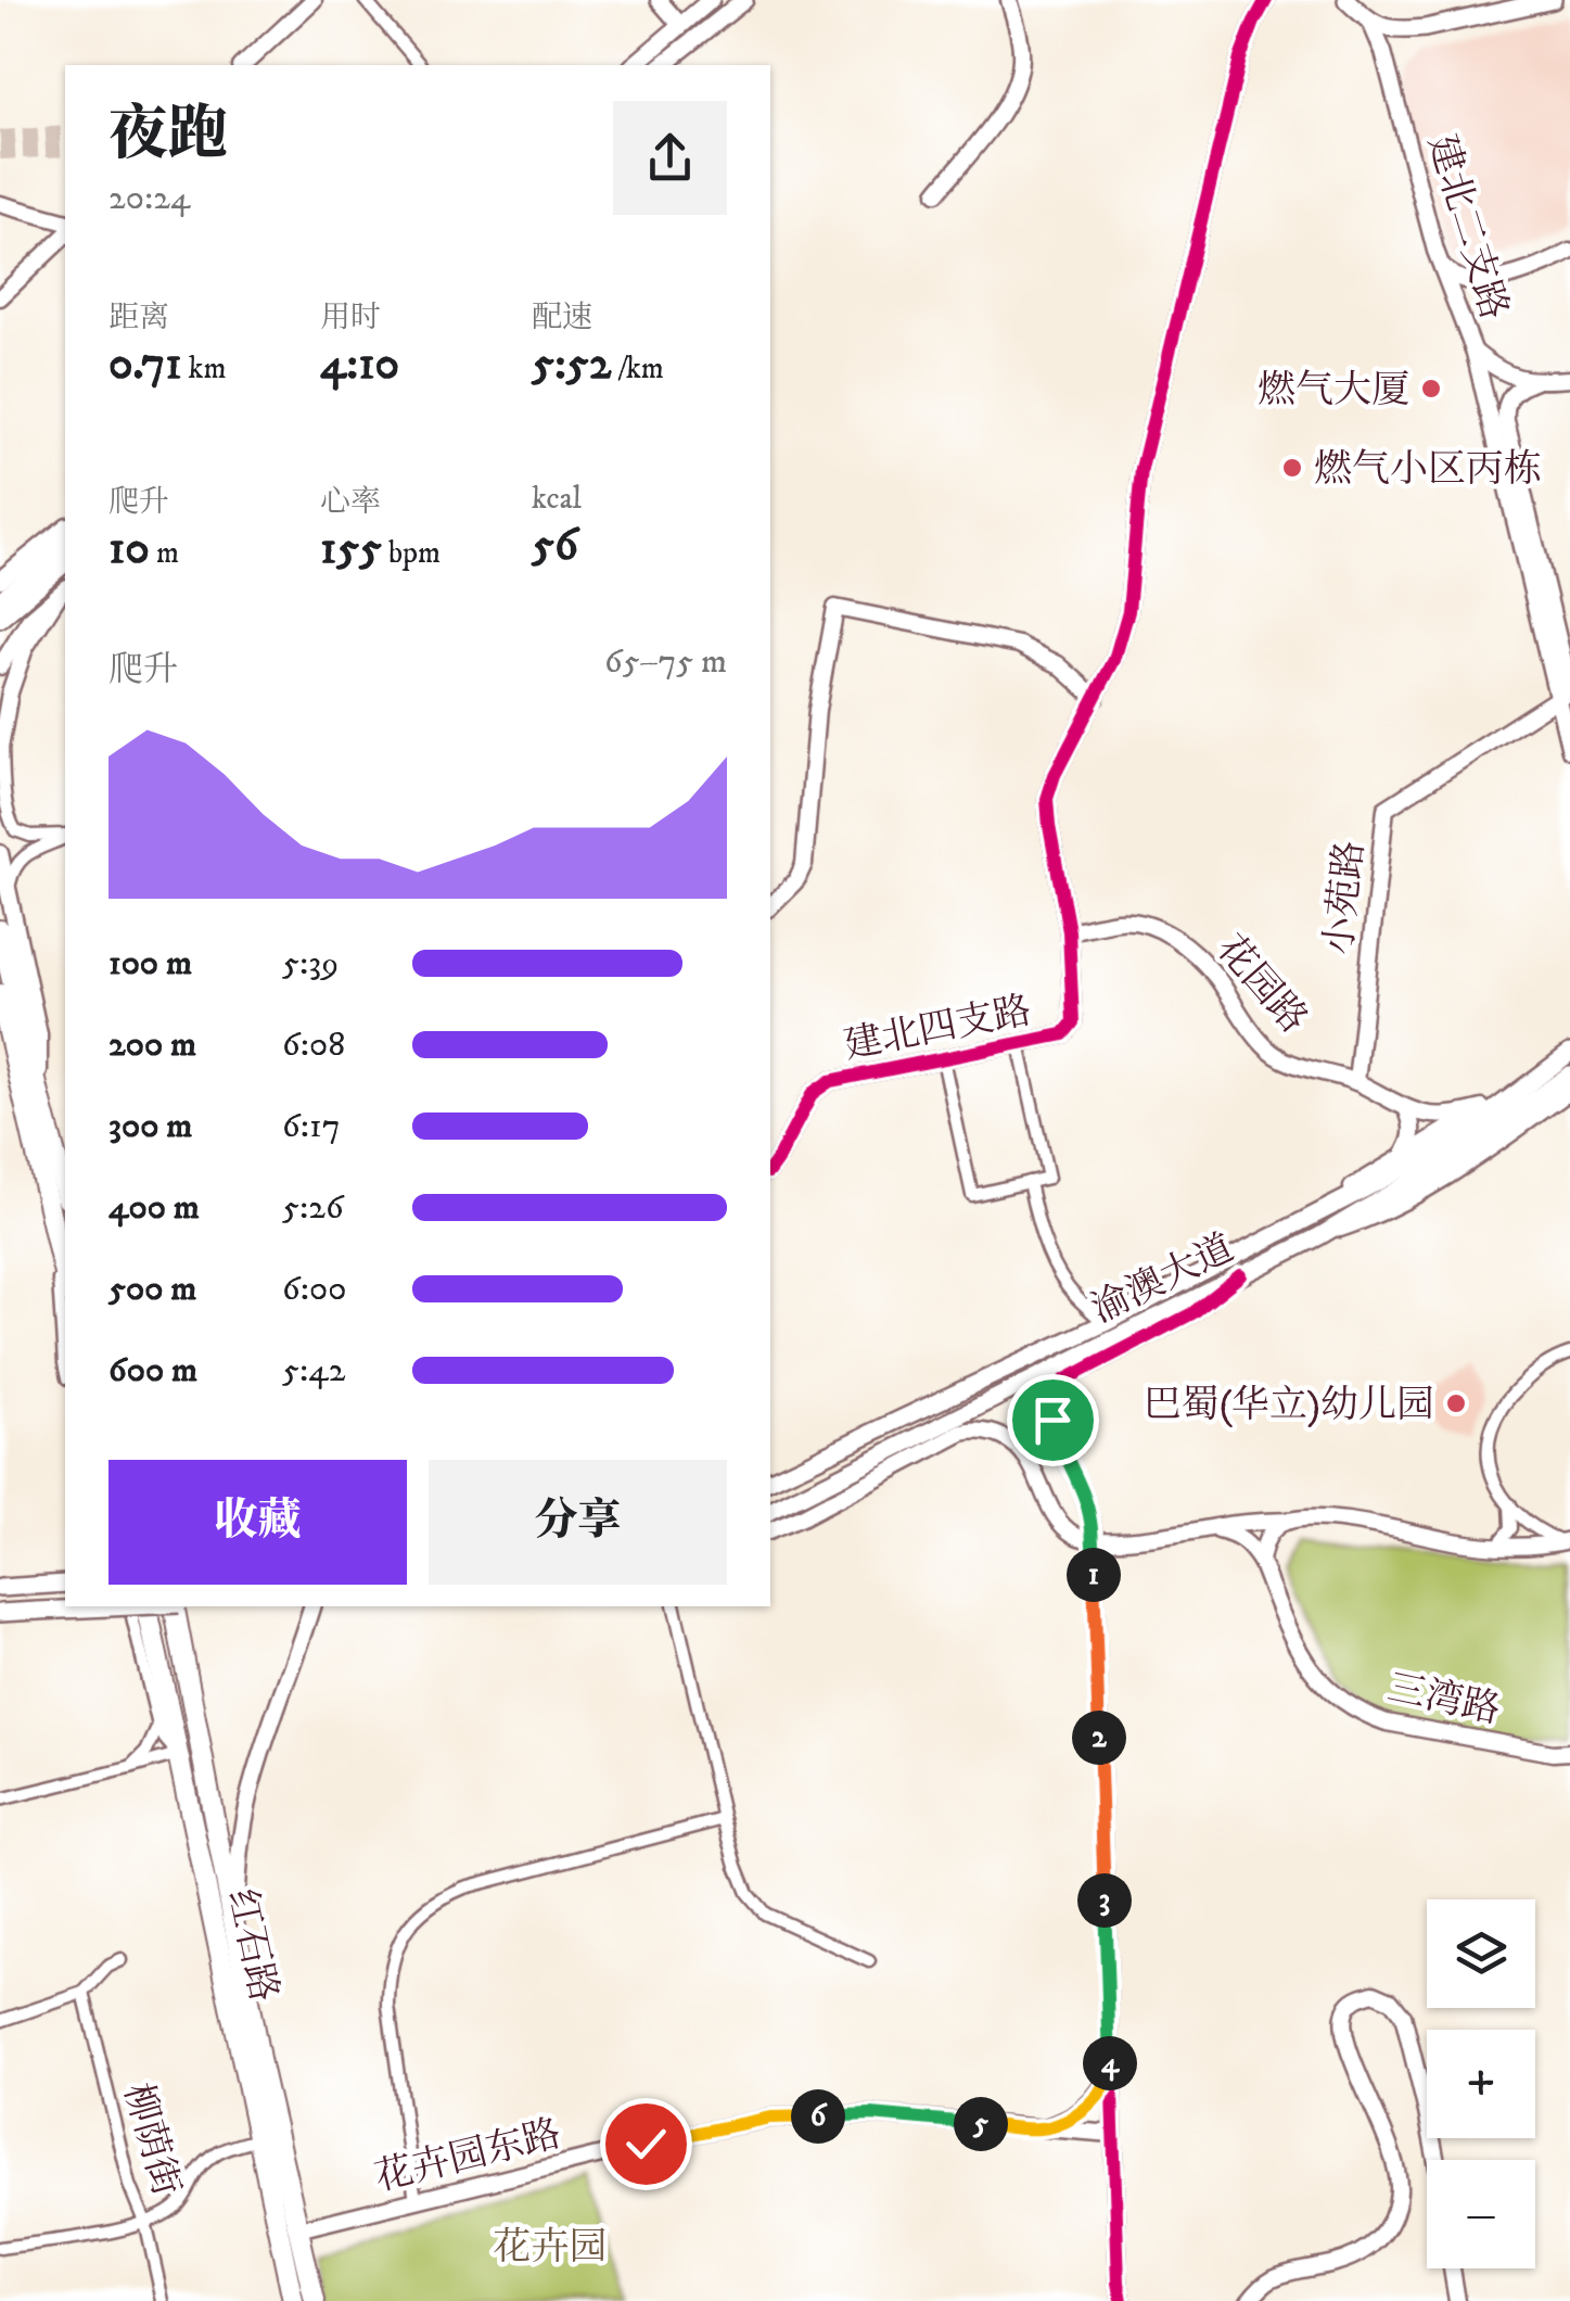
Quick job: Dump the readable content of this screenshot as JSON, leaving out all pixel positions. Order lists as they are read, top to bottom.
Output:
{
  "streets": {
    "highway": ["红石路"],
    "main road": ["渝澳大道"],
    "street": [
      "建北二支路",
      "小苑路",
      "花园路",
      "建北四支路",
      "三湾路",
      "柳荫街",
      "花卉园东路"
    ]
  },
  "crossings": [
    ["小苑路", "花园路"],
    ["花园路", "建北四支路"],
    ["红石路", "花卉园东路"]
  ],
  "parks": ["花卉园"],
  "places": ["燃气大厦", "燃气小区丙栋", "巴蜀(华立)幼儿园"],
  "page": {
    "heading": ["夜跑", "20:24"],
    "stats": [
      ["距离", "0.71 km"],
      ["用时", "4:10"],
      ["配速", "5:52 /km"],
      ["爬升", "10 m"],
      ["心率", "155 bpm"],
      ["kcal", "56"]
    ],
    "chart": ["爬升", "65–75 m"],
    "list": [
      {
        "name": "100 m",
        "note": "5:39"
      },
      {
        "name": "200 m",
        "note": "6:08"
      },
      {
        "name": "300 m",
        "note": "6:17"
      },
      {
        "name": "400 m",
        "note": "5:26"
      },
      {
        "name": "500 m",
        "note": "6:00"
      },
      {
        "name": "600 m",
        "note": "5:42"
      }
    ],
    "buttons": ["收藏", "分享"],
    "pins": [
      "1",
      "2",
      "3",
      "4",
      "6",
      "5"
    ],
    "map_buttons": ["+", "−"]
  }
}
